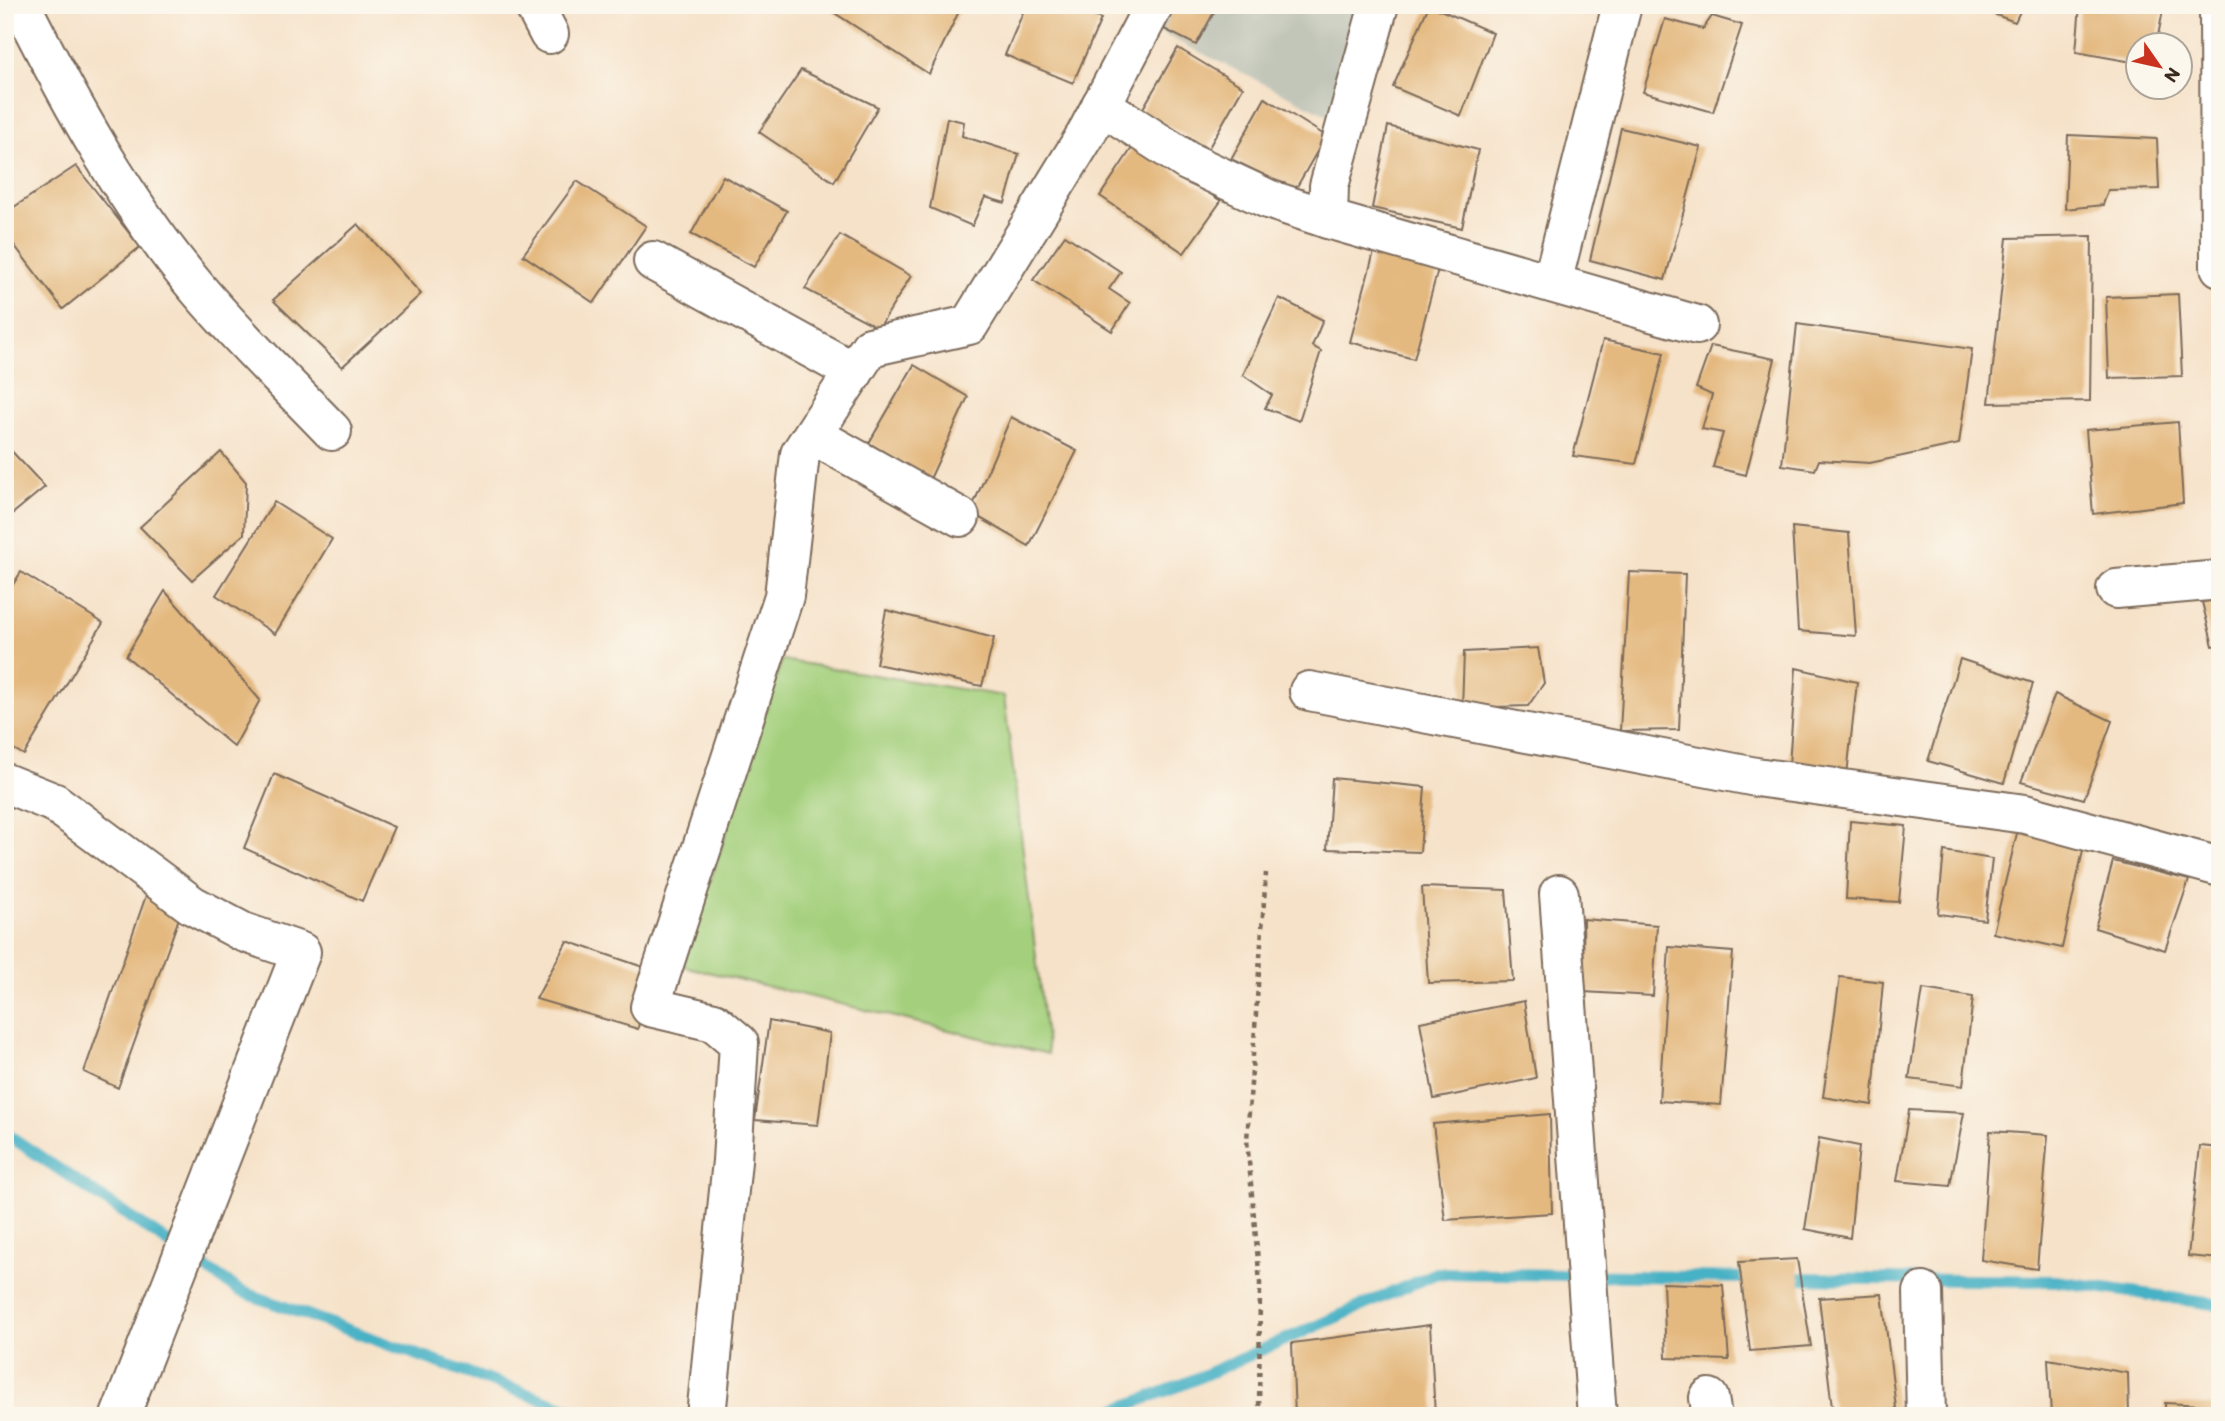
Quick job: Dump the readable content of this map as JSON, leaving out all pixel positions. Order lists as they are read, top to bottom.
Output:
{
  "north": "bottom right"
}
